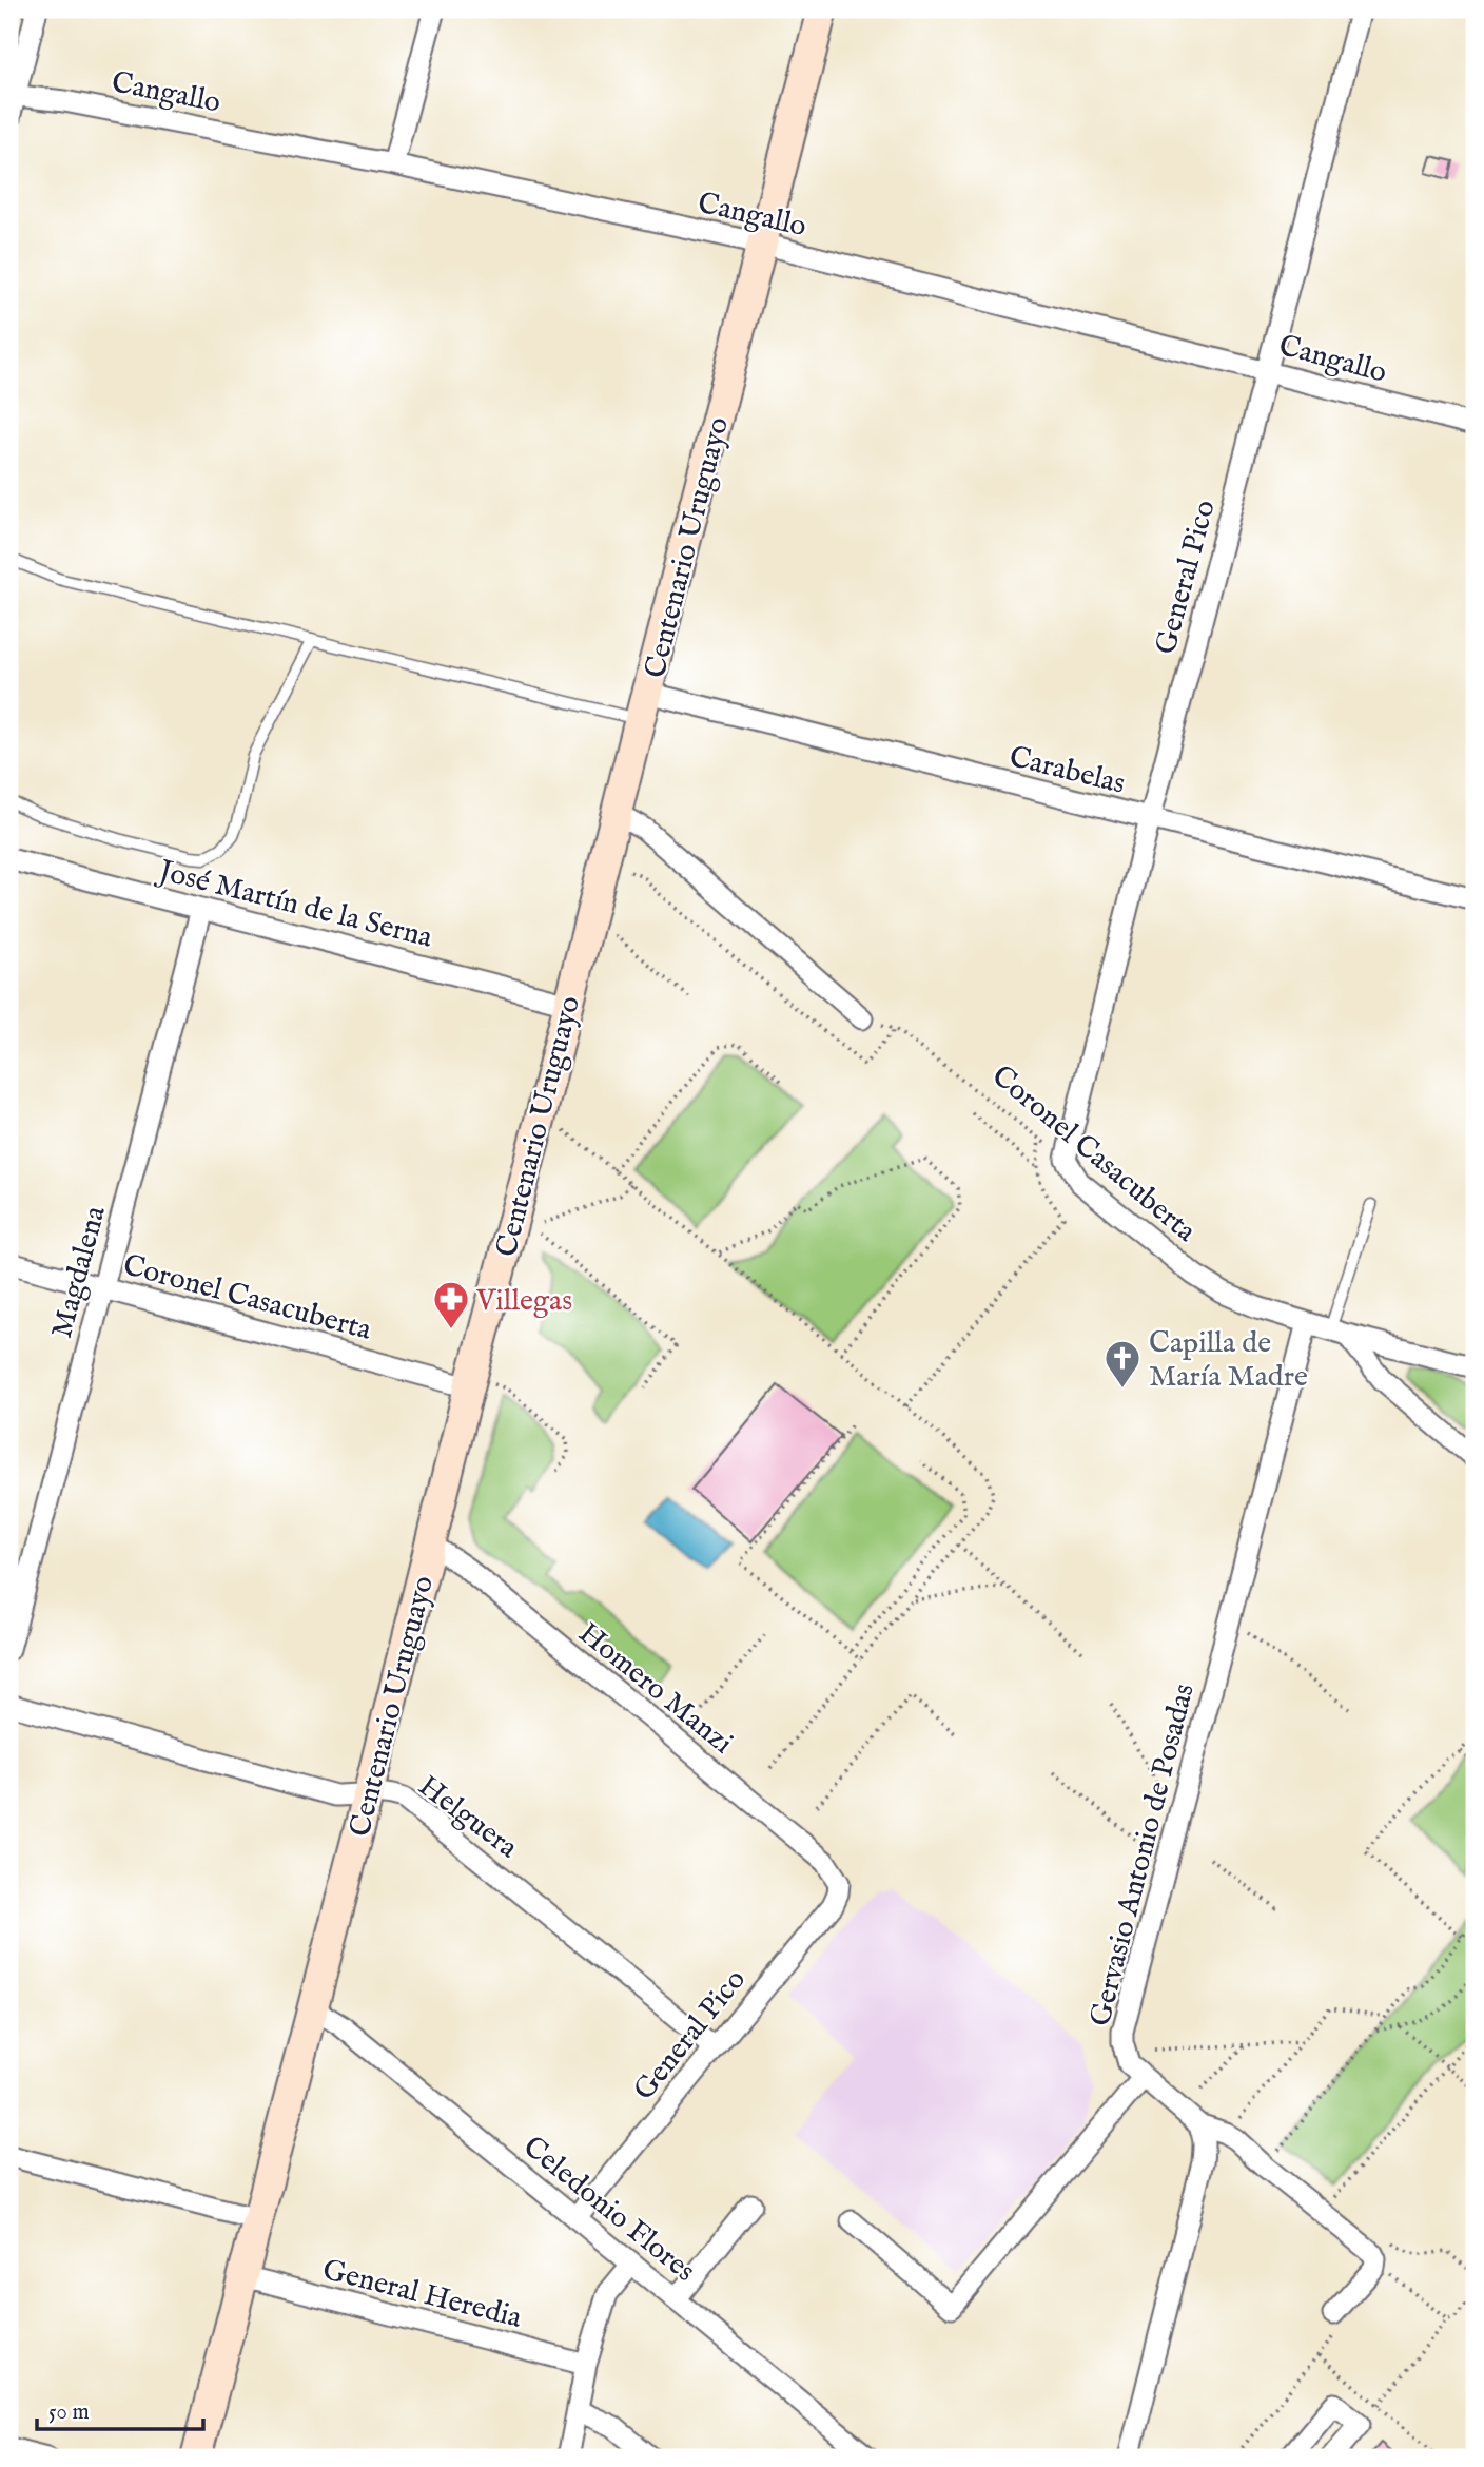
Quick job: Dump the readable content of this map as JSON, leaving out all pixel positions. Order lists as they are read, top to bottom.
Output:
{
  "streets": {
    "main road": ["Centenario Uruguayo"],
    "street": [
      "Cangallo",
      "General Pico",
      "Carabelas",
      "José Martín de la Serna",
      "Coronel Casacuberta",
      "Magdalena",
      "Homero Manzi",
      "Helguera",
      "Gervasio Antonio de Posadas",
      "Celedonio Flores",
      "General Heredia"
    ]
  },
  "crossings": [
    ["Cangallo", "Centenario Uruguayo"],
    ["Cangallo", "General Pico"],
    ["Centenario Uruguayo", "Carabelas"],
    ["Centenario Uruguayo", "José Martín de la Serna"],
    ["Centenario Uruguayo", "Coronel Casacuberta"],
    ["Centenario Uruguayo", "Homero Manzi"],
    ["Centenario Uruguayo", "Helguera"],
    ["Centenario Uruguayo", "Celedonio Flores"],
    ["Centenario Uruguayo", "General Heredia"],
    ["General Pico", "Carabelas"],
    ["General Pico", "Coronel Casacuberta"],
    ["General Pico", "Homero Manzi"],
    ["General Pico", "Helguera"],
    ["General Pico", "Celedonio Flores"],
    ["José Martín de la Serna", "Magdalena"],
    ["Coronel Casacuberta", "Magdalena"],
    ["Coronel Casacuberta", "Gervasio Antonio de Posadas"]
  ],
  "places": {
    "pharmacy": ["Villegas"],
    "church": ["Capilla de María Madre"]
  },
  "scale_bar": "50 m"
}
